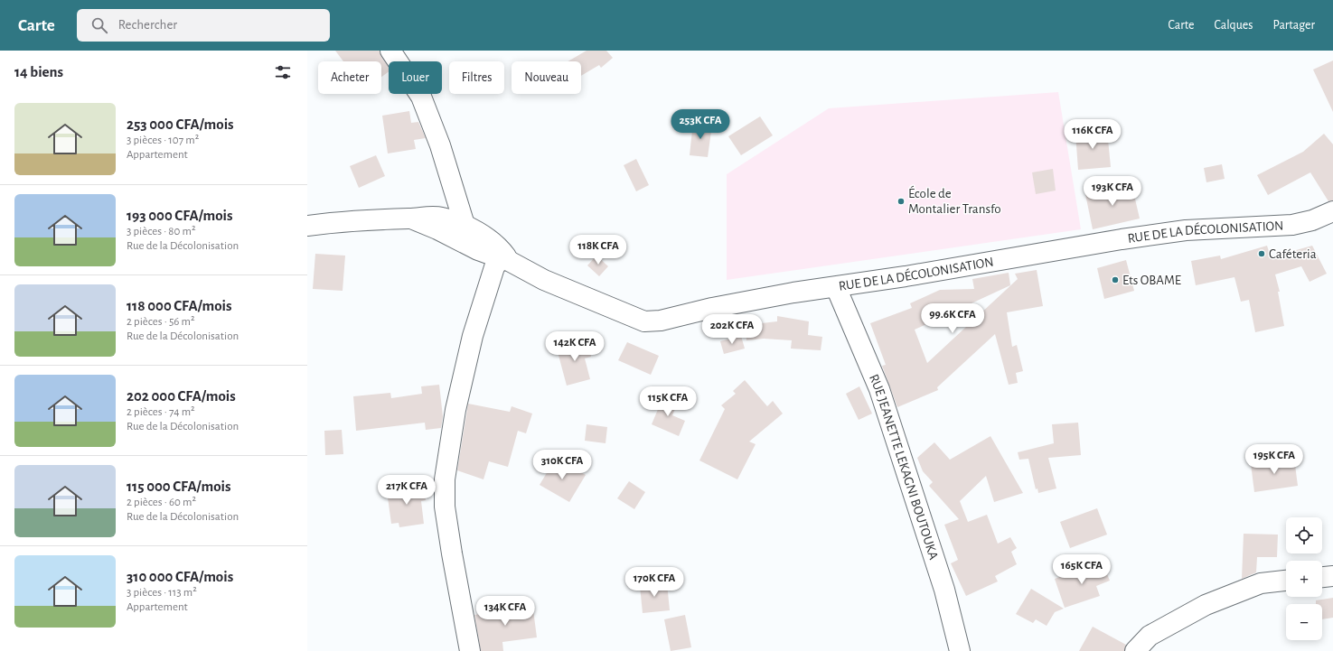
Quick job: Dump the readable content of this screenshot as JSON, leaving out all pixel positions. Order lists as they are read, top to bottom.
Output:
{
  "streets": {
    "street": ["RUE DE LA DÉCOLONISATION", "RUE JEANETTE LEKAGNI BOUTOUKA"]
  },
  "crossings": [
    ["RUE DE LA DÉCOLONISATION", "RUE JEANETTE LEKAGNI BOUTOUKA"]
  ],
  "places": ["École de Montalier Transfo", "Caféteria", "Ets OBAME"],
  "page": {
    "header": "Carte",
    "search": "Rechercher",
    "nav": ["Carte", "Calques", "Partager"],
    "heading": "14 biens",
    "chip": [
      "Acheter",
      "Louer",
      "Filtres",
      "Nouveau"
    ],
    "list": [
      {
        "name": "253 000 CFA/mois",
        "note": "3 pièces · 107 m² · Appartement"
      },
      {
        "name": "193 000 CFA/mois",
        "note": "3 pièces · 80 m² · Rue de la Décolonisation"
      },
      {
        "name": "118 000 CFA/mois",
        "note": "2 pièces · 56 m² · Rue de la Décolonisation"
      },
      {
        "name": "202 000 CFA/mois",
        "note": "2 pièces · 74 m² · Rue de la Décolonisation"
      },
      {
        "name": "115 000 CFA/mois",
        "note": "2 pièces · 60 m² · Rue de la Décolonisation"
      },
      {
        "name": "310 000 CFA/mois",
        "note": "3 pièces · 113 m² · Appartement"
      }
    ],
    "price": [
      "253K CFA",
      "116K CFA",
      "193K CFA",
      "118K CFA",
      "99.6K CFA",
      "202K CFA",
      "142K CFA",
      "115K CFA",
      "195K CFA",
      "310K CFA",
      "217K CFA",
      "165K CFA",
      "170K CFA",
      "134K CFA"
    ],
    "map_buttons": ["+", "−"]
  }
}
